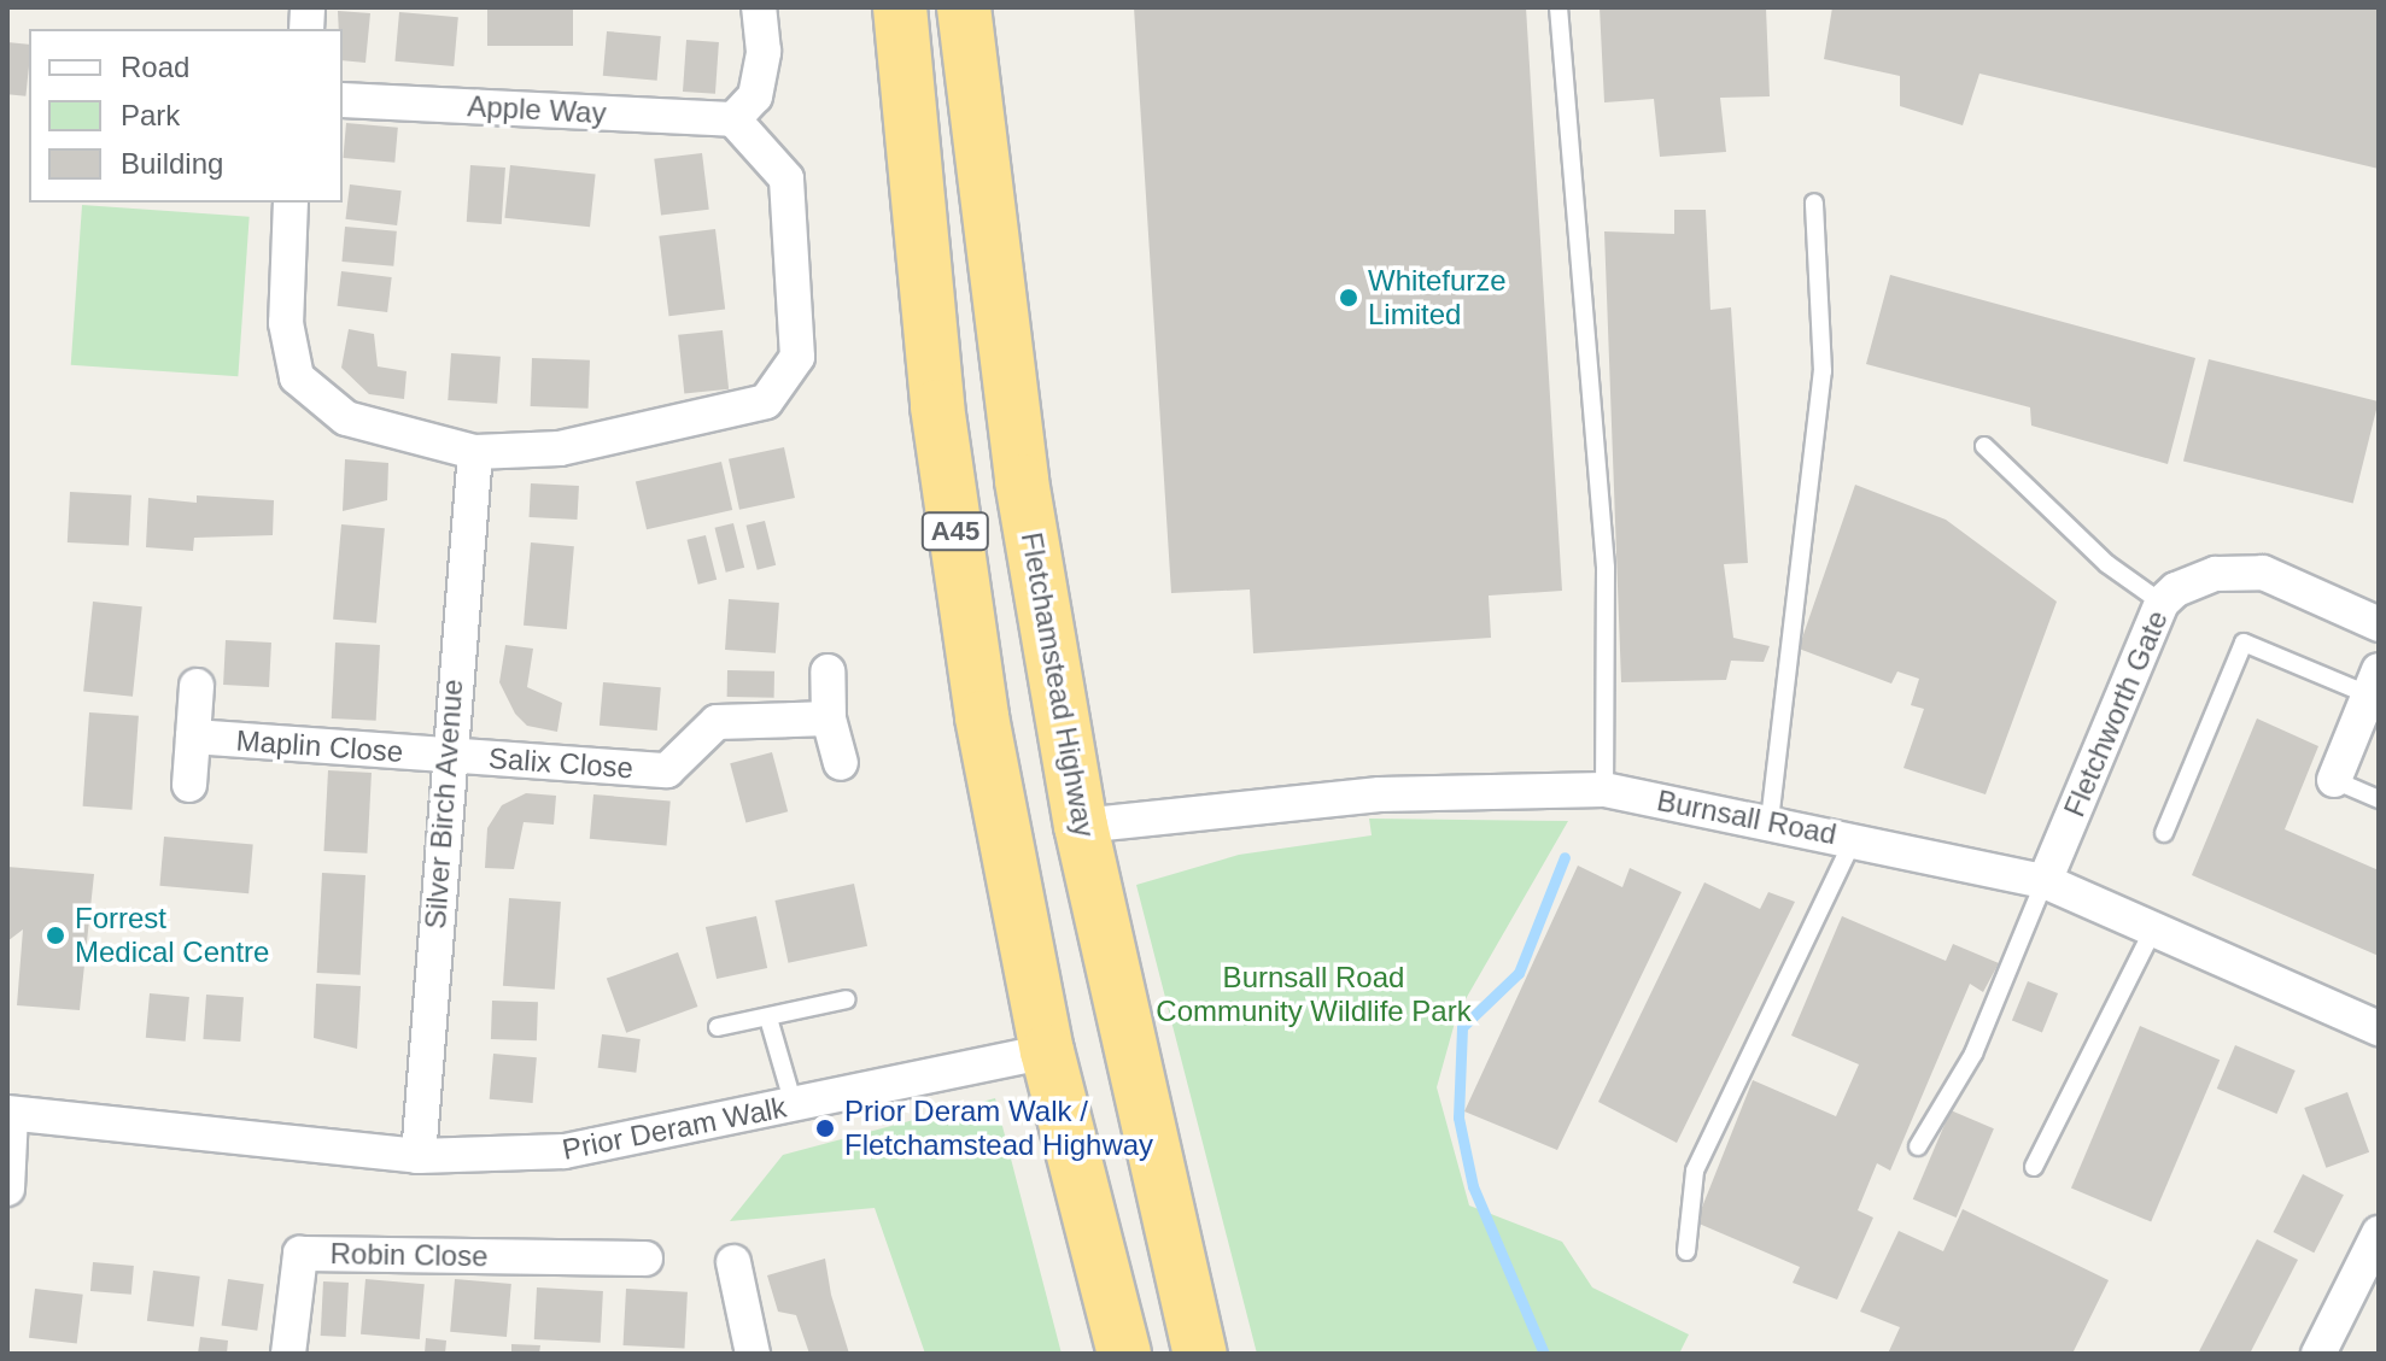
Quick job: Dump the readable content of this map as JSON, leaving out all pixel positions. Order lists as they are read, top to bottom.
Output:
{
  "streets": {
    "highway": ["A45", "Fletchamstead Highway"],
    "street": [
      "Apple Way",
      "Fletchworth Gate",
      "Maplin Close",
      "Salix Close",
      "Silver Birch Avenue",
      "Burnsall Road",
      "Prior Deram Walk",
      "Robin Close"
    ]
  },
  "crossings": [
    ["A45", "Prior Deram Walk"],
    ["Fletchamstead Highway", "Burnsall Road"],
    ["Fletchworth Gate", "Burnsall Road"],
    ["Maplin Close", "Salix Close"],
    ["Maplin Close", "Silver Birch Avenue"],
    ["Salix Close", "Silver Birch Avenue"],
    ["Silver Birch Avenue", "Prior Deram Walk"]
  ],
  "parks": ["Burnsall Road Community Wildlife Park"],
  "places": ["Whitefurze Limited", "Forrest Medical Centre", "Prior Deram Walk / Fletchamstead Highway"],
  "legend": ["Road", "Park", "Building"]
}
